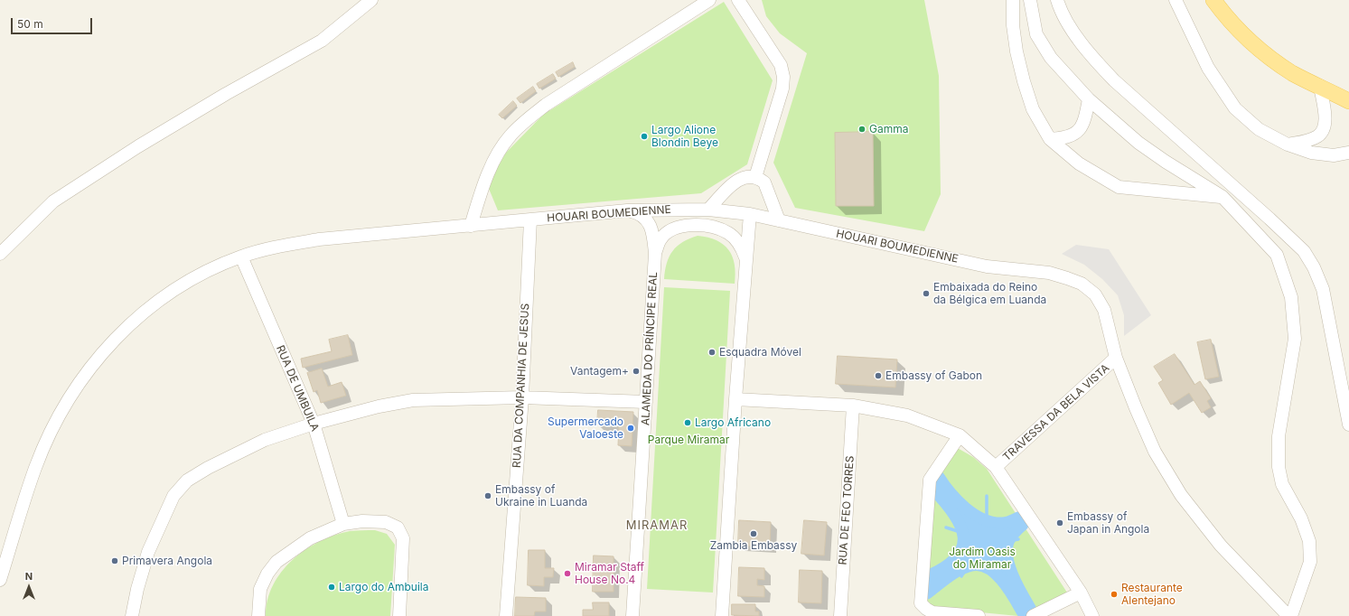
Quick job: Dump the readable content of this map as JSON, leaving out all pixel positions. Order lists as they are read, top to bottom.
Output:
{
  "streets": {
    "street": [
      "HOUARI BOUMEDIENNE",
      "ALAMEDA DO PRÍNCIPE REAL",
      "RUA DA COMPANHIA DE JESUS",
      "RUA DE UMBUILA",
      "TRAVESSA DA BELA VISTA",
      "RUA DE FEO TORRES"
    ]
  },
  "crossings": [
    ["HOUARI BOUMEDIENNE", "ALAMEDA DO PRÍNCIPE REAL"],
    ["HOUARI BOUMEDIENNE", "RUA DA COMPANHIA DE JESUS"],
    ["HOUARI BOUMEDIENNE", "RUA DE UMBUILA"],
    ["HOUARI BOUMEDIENNE", "TRAVESSA DA BELA VISTA"]
  ],
  "districts": ["MIRAMAR"],
  "parks": ["Parque Miramar", "Jardim Oasis do Miramar"],
  "places": [
    "Gamma",
    "Largo Alione Blondin Beye",
    "Embaixada do Reino da Bélgica em Luanda",
    "Esquadra Móvel",
    "Vantagem+",
    "Embassy of Gabon",
    "Largo Africano",
    "Supermercado Valoeste",
    "Embassy of Ukraine in Luanda",
    "Embassy of Japan in Angola",
    "Zambia Embassy",
    "Primavera Angola",
    "Miramar Staff House No.4",
    "Largo do Ambuila",
    "Restaurante Alentejano"
  ],
  "scale_bar": "50 m",
  "north": "top"
}
